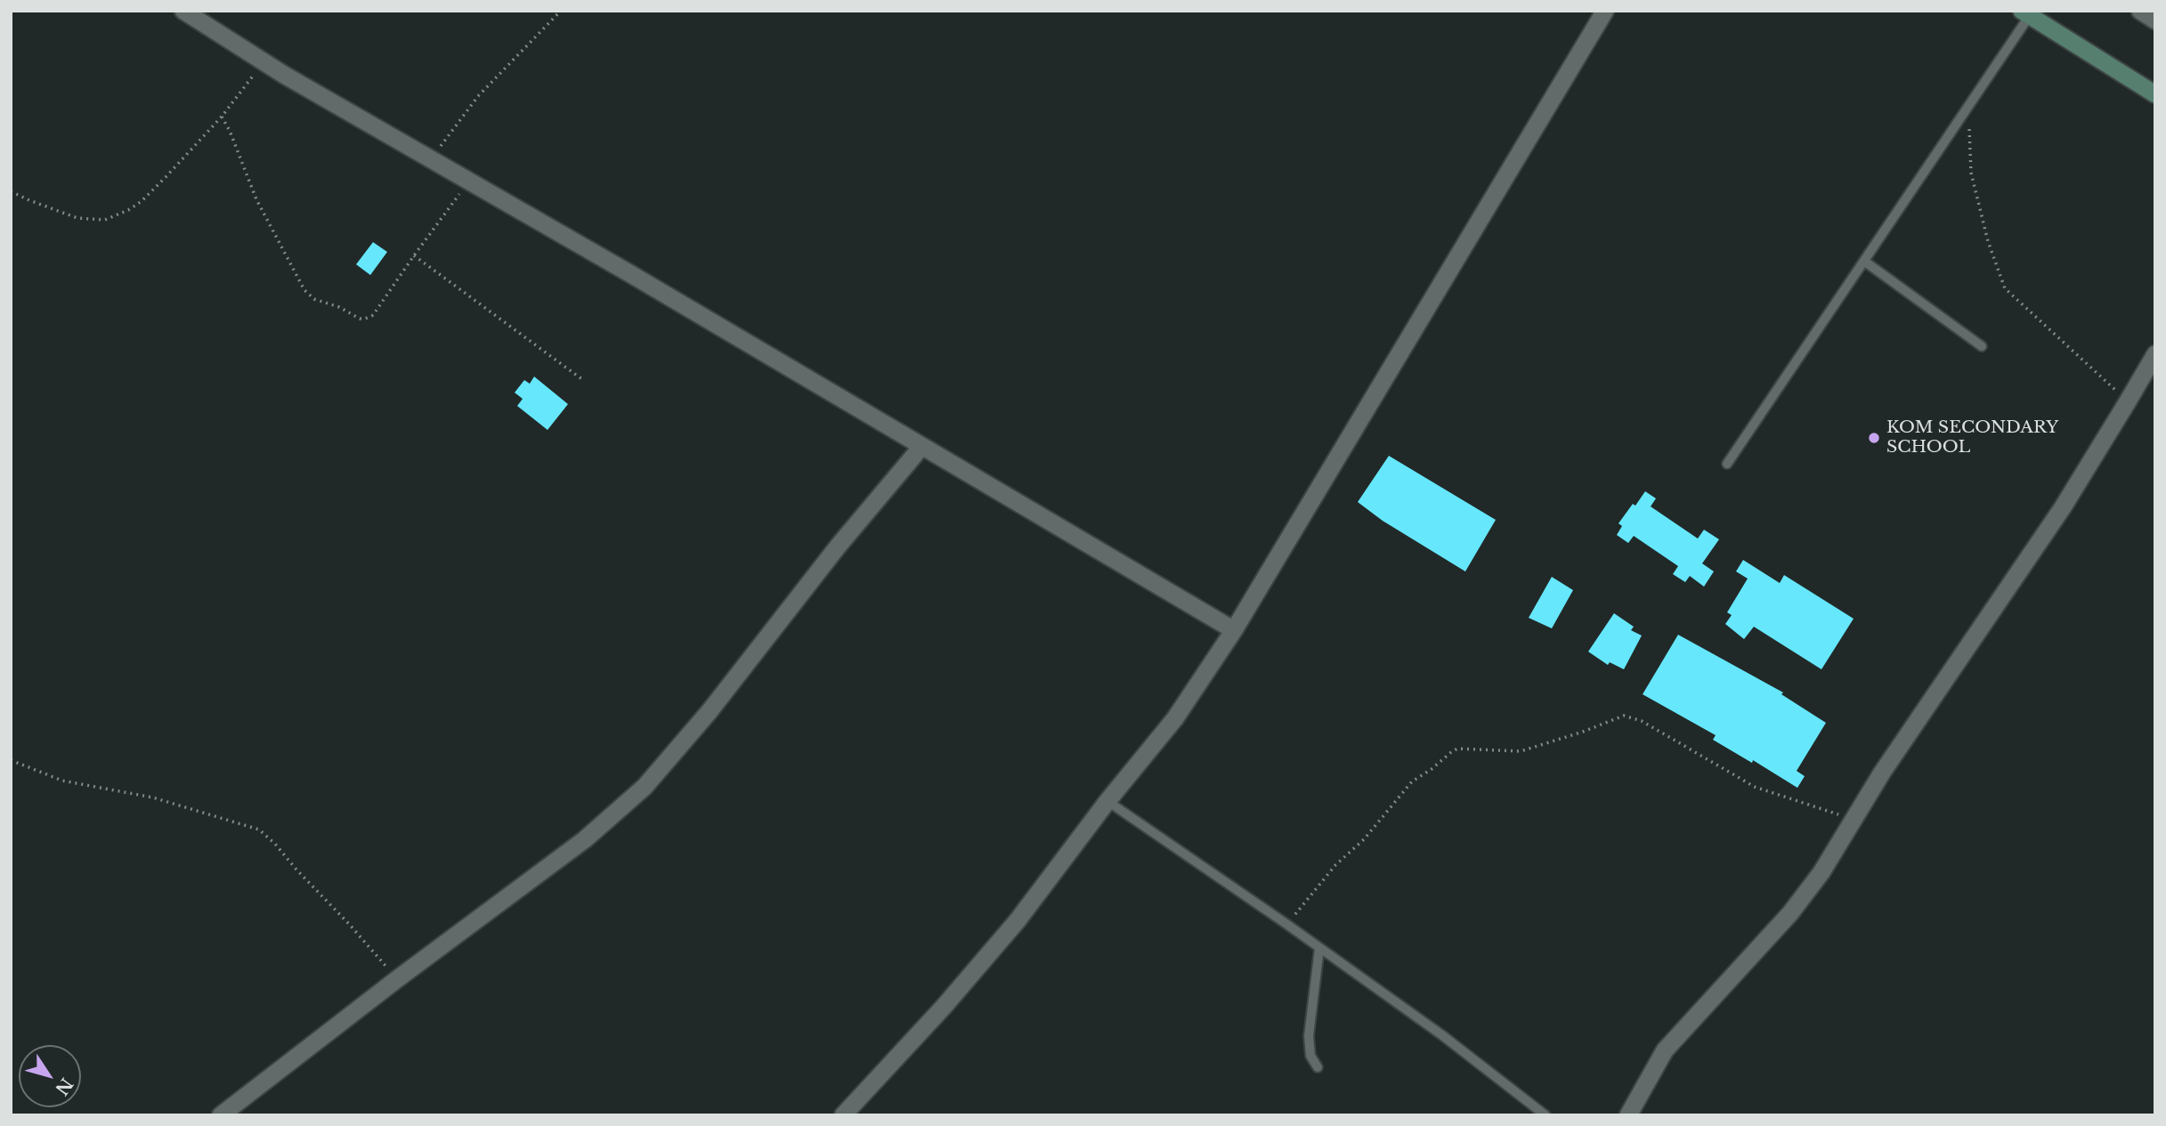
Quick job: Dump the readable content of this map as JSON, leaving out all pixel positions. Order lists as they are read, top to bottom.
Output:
{
  "places": ["KOM SECONDARY SCHOOL"],
  "north": "bottom right"
}
